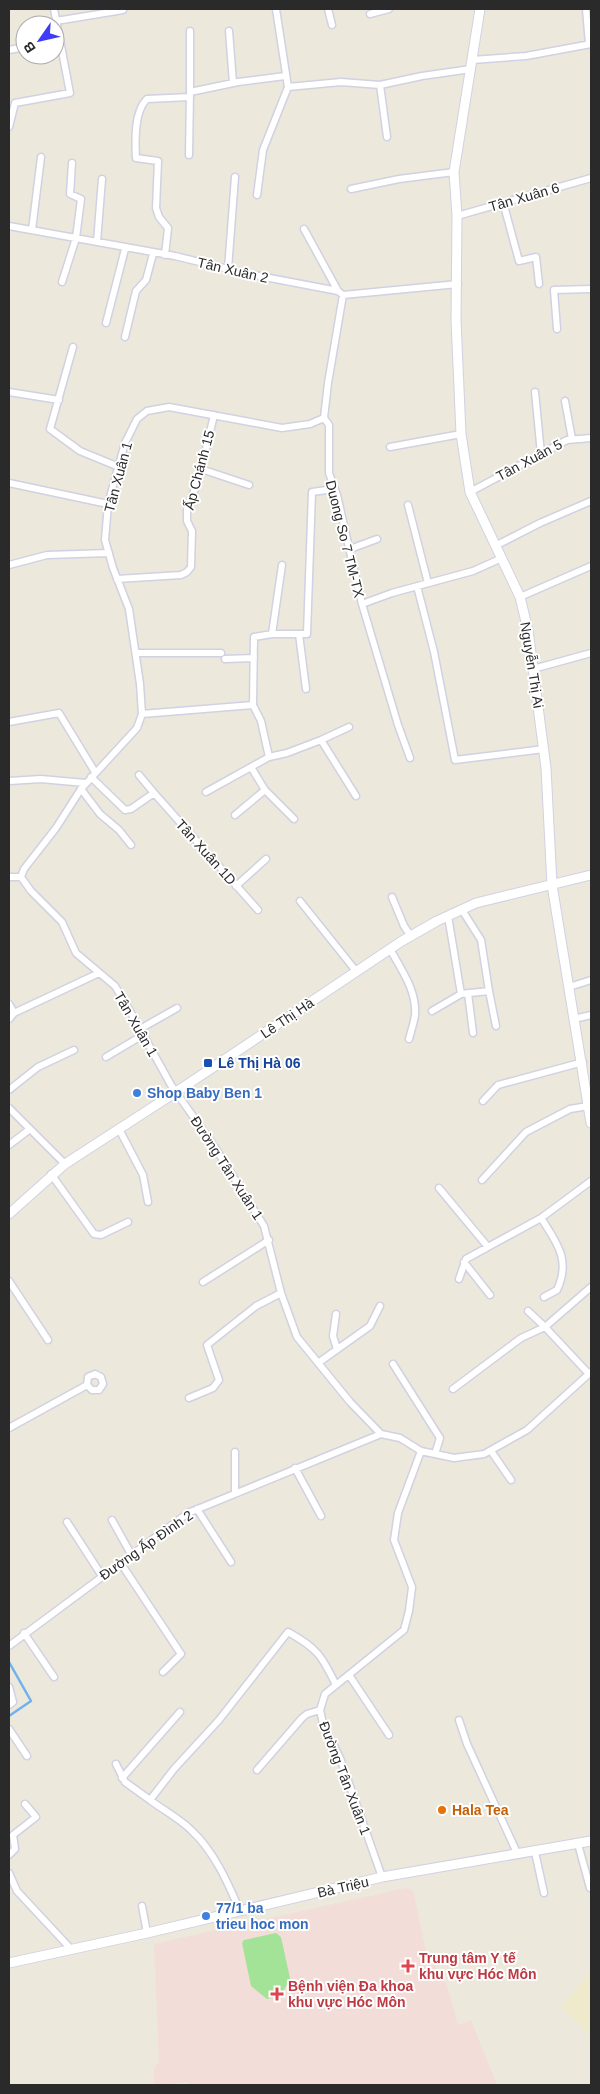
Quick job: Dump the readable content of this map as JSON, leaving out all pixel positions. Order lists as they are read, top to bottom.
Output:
{
  "streets": {
    "street": [
      "Tân Xuân 6",
      "Tân Xuân 2",
      "Tân Xuân 5",
      "Ấp Chánh 15",
      "Tân Xuân 1",
      "Duong So 7 TM-TX",
      "Nguyễn Thị Ai",
      "Tân Xuân 1D",
      "Lê Thị Hà",
      "Đường Tân Xuân 1",
      "Đường Ấp Đình 2",
      "Bà Triệu"
    ]
  },
  "crossings": [
    ["Tân Xuân 6", "Nguyễn Thị Ai"],
    ["Tân Xuân 2", "Nguyễn Thị Ai"],
    ["Tân Xuân 5", "Nguyễn Thị Ai"],
    ["Ấp Chánh 15", "Tân Xuân 1"],
    ["Tân Xuân 1", "Duong So 7 TM-TX"],
    ["Tân Xuân 1", "Lê Thị Hà"],
    ["Tân Xuân 1", "Đường Tân Xuân 1"],
    ["Duong So 7 TM-TX", "Nguyễn Thị Ai"],
    ["Nguyễn Thị Ai", "Lê Thị Hà"],
    ["Lê Thị Hà", "Đường Tân Xuân 1"],
    ["Đường Tân Xuân 1", "Đường Ấp Đình 2"],
    ["Đường Tân Xuân 1", "Bà Triệu"]
  ],
  "places": {
    "transit": ["Lê Thị Hà 06"],
    "other": ["Shop Baby Ben 1", "Hala Tea", "77/1 ba trieu hoc mon"],
    "health": ["Trung tâm Y tế khu vực Hóc Môn", "Bệnh viện Đa khoa khu vực Hóc Môn"]
  },
  "north": "bottom left"
}
